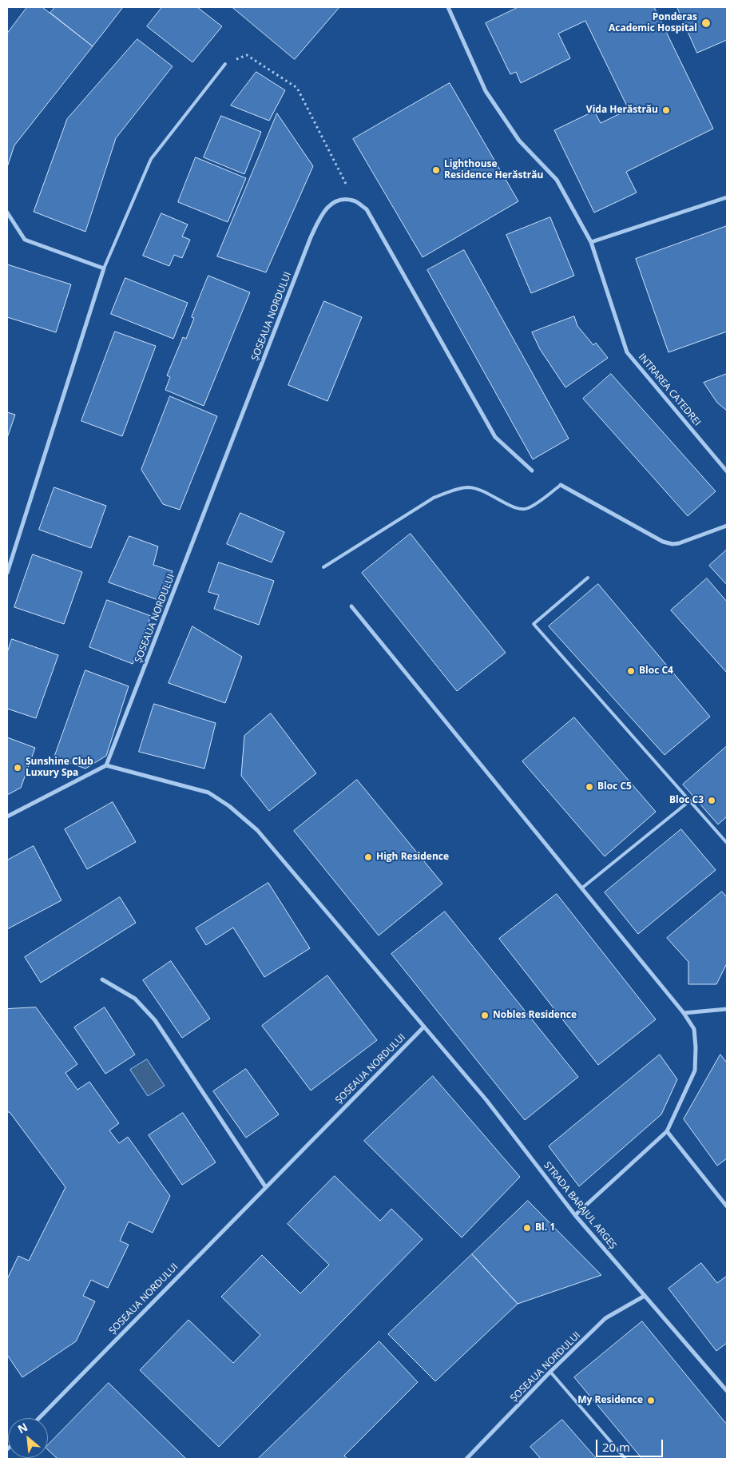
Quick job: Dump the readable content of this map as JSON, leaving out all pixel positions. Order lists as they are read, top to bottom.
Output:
{
  "streets": {
    "street": ["ȘOSEAUA NORDULUI", "INTRAREA CATEDREI", "STRADA BARAJUL ARGEȘ"]
  },
  "crossings": [
    ["ȘOSEAUA NORDULUI", "STRADA BARAJUL ARGEȘ"]
  ],
  "places": [
    "Ponderas Academic Hospital",
    "Vida Herăstrău",
    "Lighthouse Residence Herăstrău",
    "Bloc C4",
    "Sunshine Club Luxury Spa",
    "Bloc C5",
    "Bloc C3",
    "High Residence",
    "Nobles Residence",
    "Bl. 1",
    "My Residence"
  ],
  "scale_bar": "20 m",
  "north": "top left"
}
